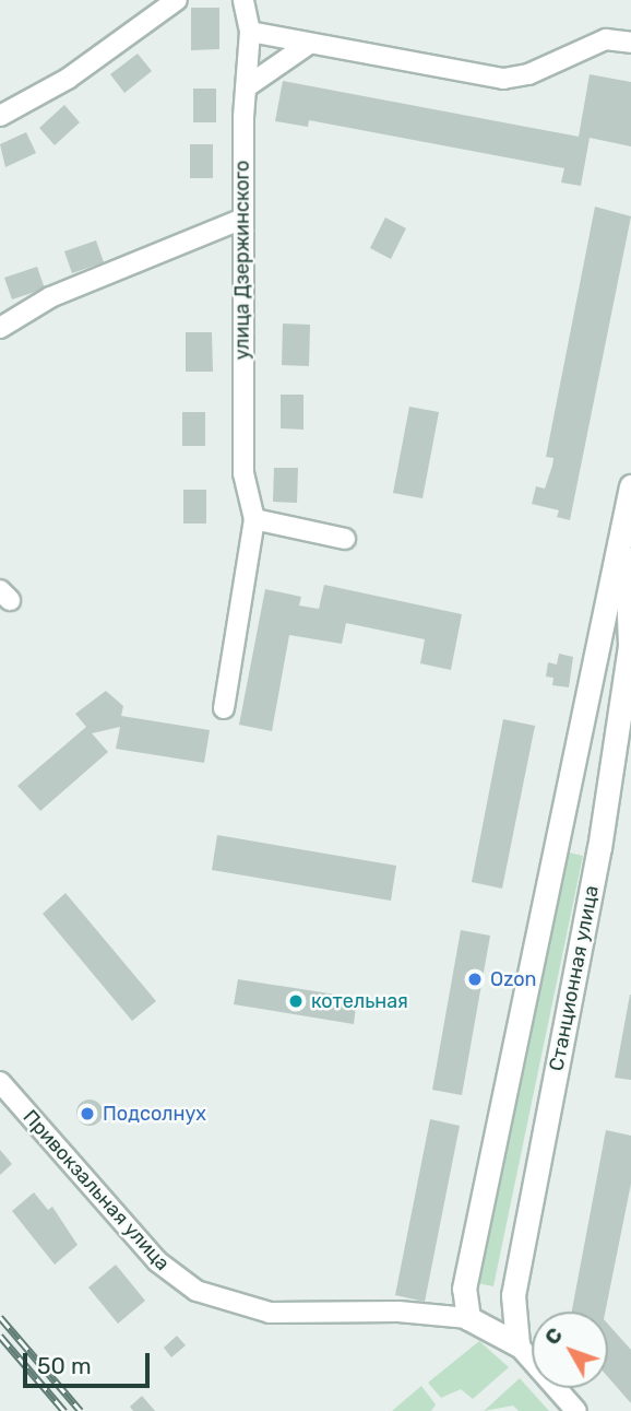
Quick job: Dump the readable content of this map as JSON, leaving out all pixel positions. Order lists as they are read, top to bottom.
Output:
{
  "streets": {
    "street": ["улица Дзержинского", "Станционная улица", "Привокзальная улица"]
  },
  "crossings": [
    ["Станционная улица", "Привокзальная улица"]
  ],
  "places": ["Ozon", "котельная", "Подсолнух"],
  "scale_bar": "50 m",
  "north": "top left"
}
